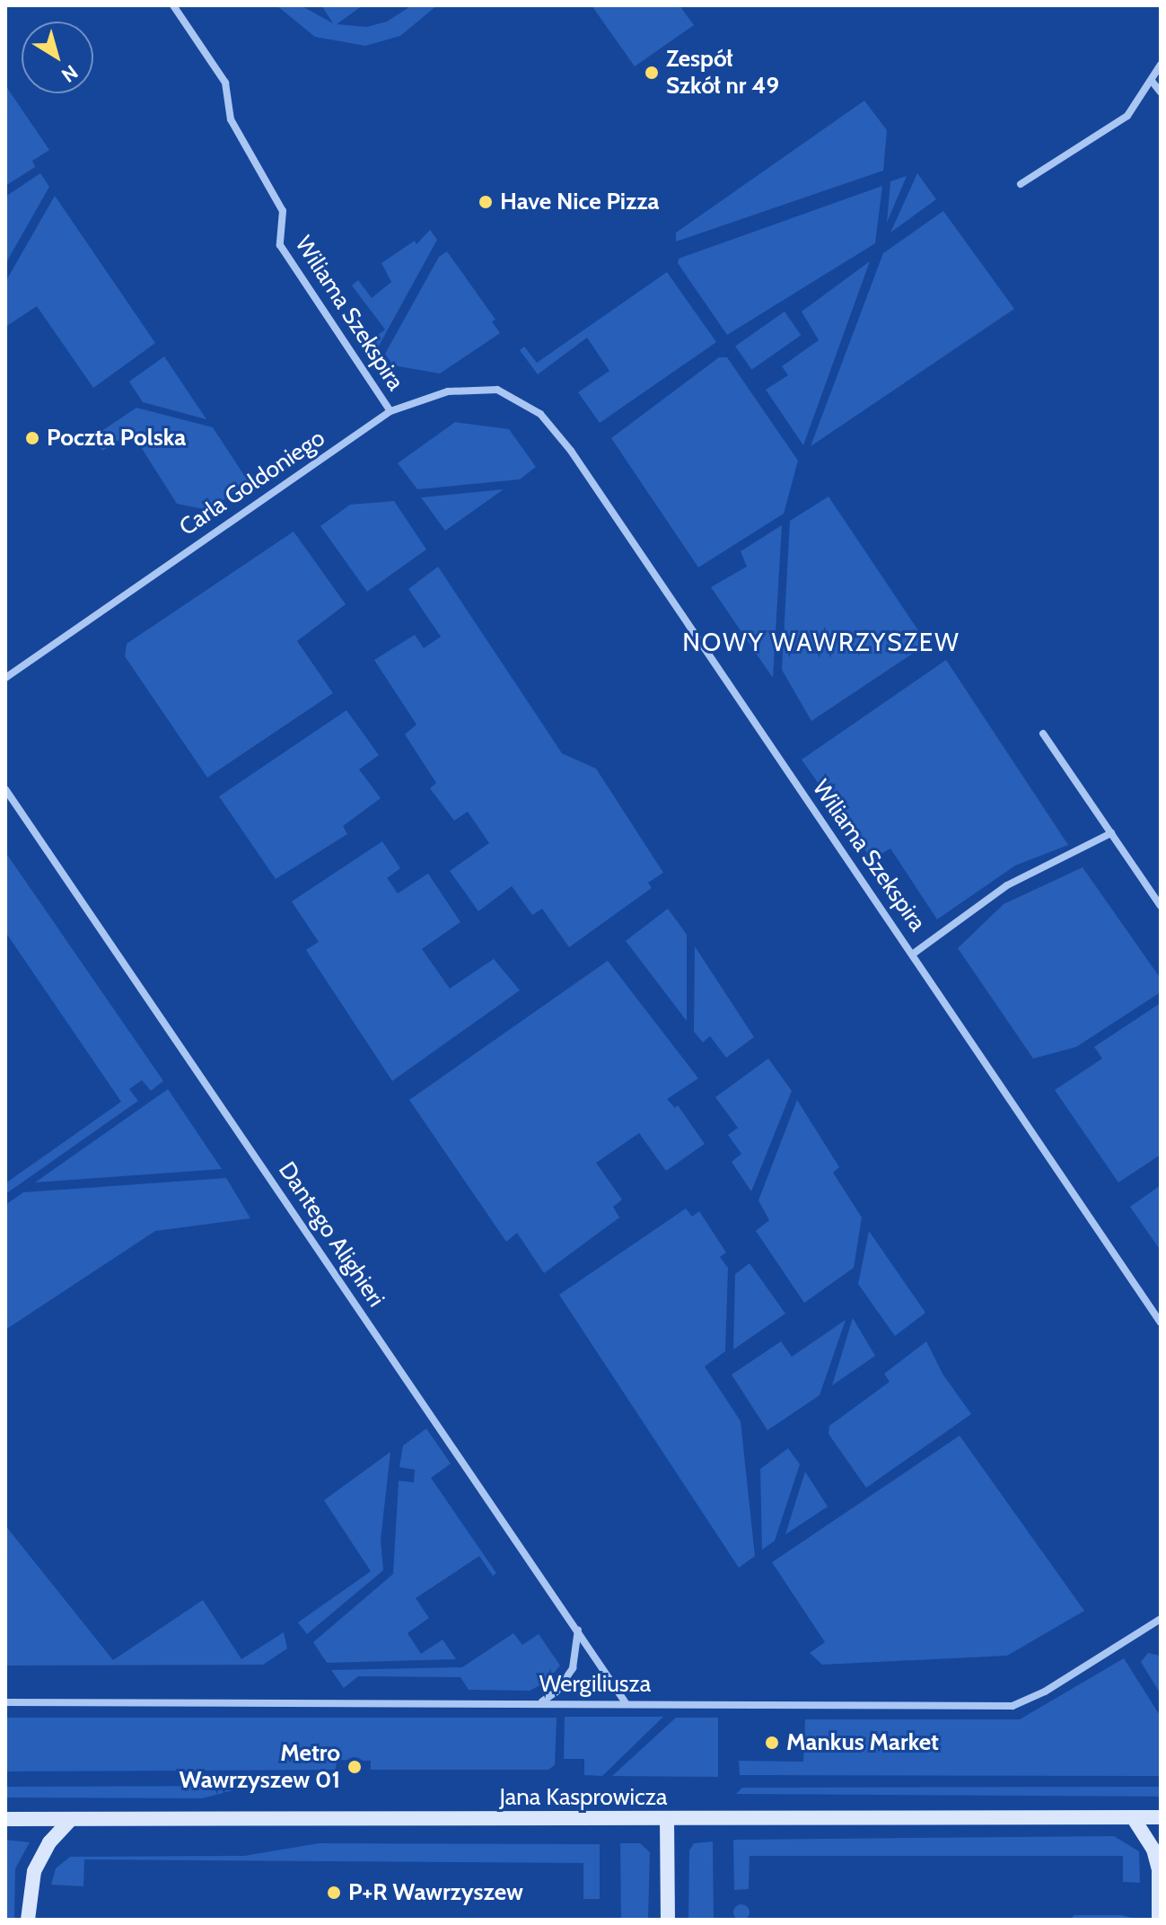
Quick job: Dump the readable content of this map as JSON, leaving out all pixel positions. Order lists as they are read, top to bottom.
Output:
{
  "streets": {
    "main road": ["Jana Kasprowicza"],
    "street": [
      "Wiliama Szekspira",
      "Carla Goldoniego",
      "Dantego Alighieri",
      "Wergiliusza"
    ]
  },
  "crossings": [
    ["Wiliama Szekspira", "Carla Goldoniego"],
    ["Dantego Alighieri", "Wergiliusza"]
  ],
  "districts": ["NOWY WAWRZYSZEW"],
  "places": [
    "Zespół Szkół nr 49",
    "Have Nice Pizza",
    "Poczta Polska",
    "Mankus Market",
    "Metro Wawrzyszew 01",
    "P+R Wawrzyszew"
  ],
  "north": "bottom right"
}
